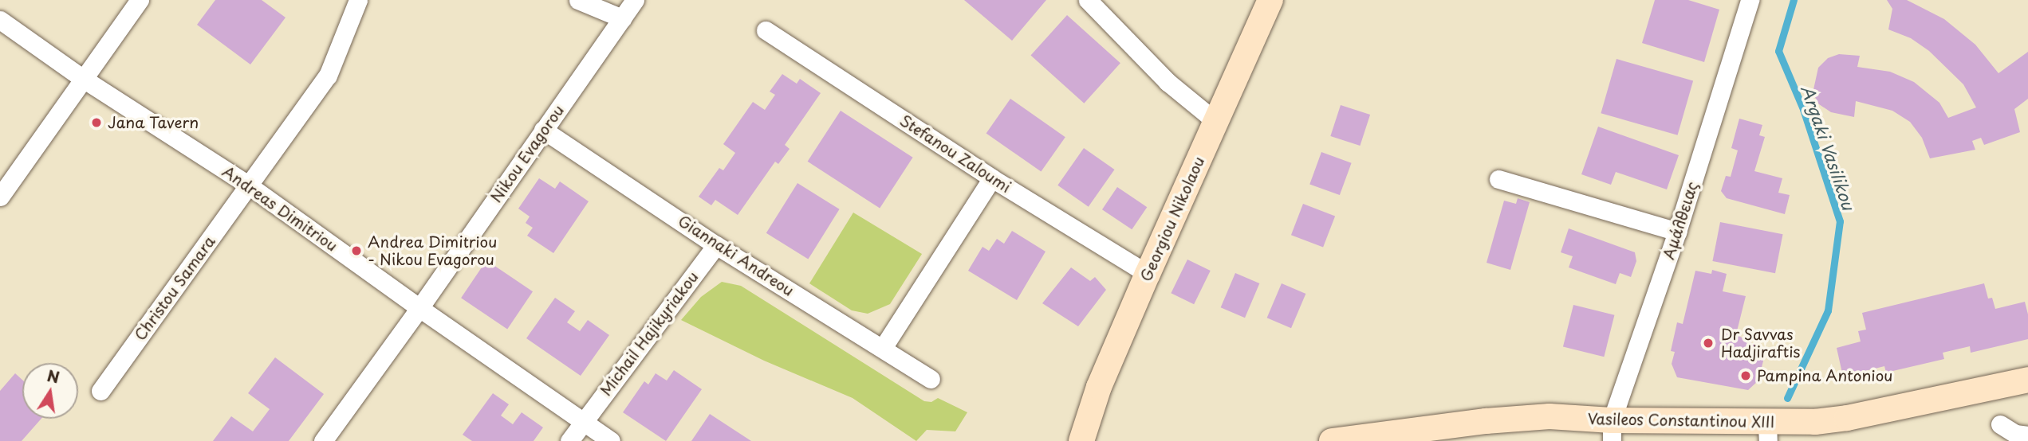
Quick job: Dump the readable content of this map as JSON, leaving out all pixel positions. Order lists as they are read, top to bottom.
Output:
{
  "streets": {
    "street": [
      "Nikou Evagorou",
      "Stefanou Zaloumi",
      "Andreas Dimitriou",
      "Georgiou Nikolaou",
      "Αμάλθειας",
      "Giannaki Andreou",
      "Christou Samara",
      "Michail Hajikyriakou",
      "Vasileos Constantinou XIII"
    ]
  },
  "crossings": [
    ["Nikou Evagorou", "Andreas Dimitriou"],
    ["Nikou Evagorou", "Giannaki Andreou"],
    ["Stefanou Zaloumi", "Georgiou Nikolaou"],
    ["Andreas Dimitriou", "Christou Samara"],
    ["Andreas Dimitriou", "Michail Hajikyriakou"],
    ["Αμάλθειας", "Vasileos Constantinou XIII"],
    ["Giannaki Andreou", "Michail Hajikyriakou"]
  ],
  "water": ["Argaki Vasilikou"],
  "places": [
    "Jana Tavern",
    "Andrea Dimitriou - Nikou Evagorou",
    "Dr Savvas Hadjiraftis",
    "Pampina Antoniou"
  ],
  "north": "top"
}
